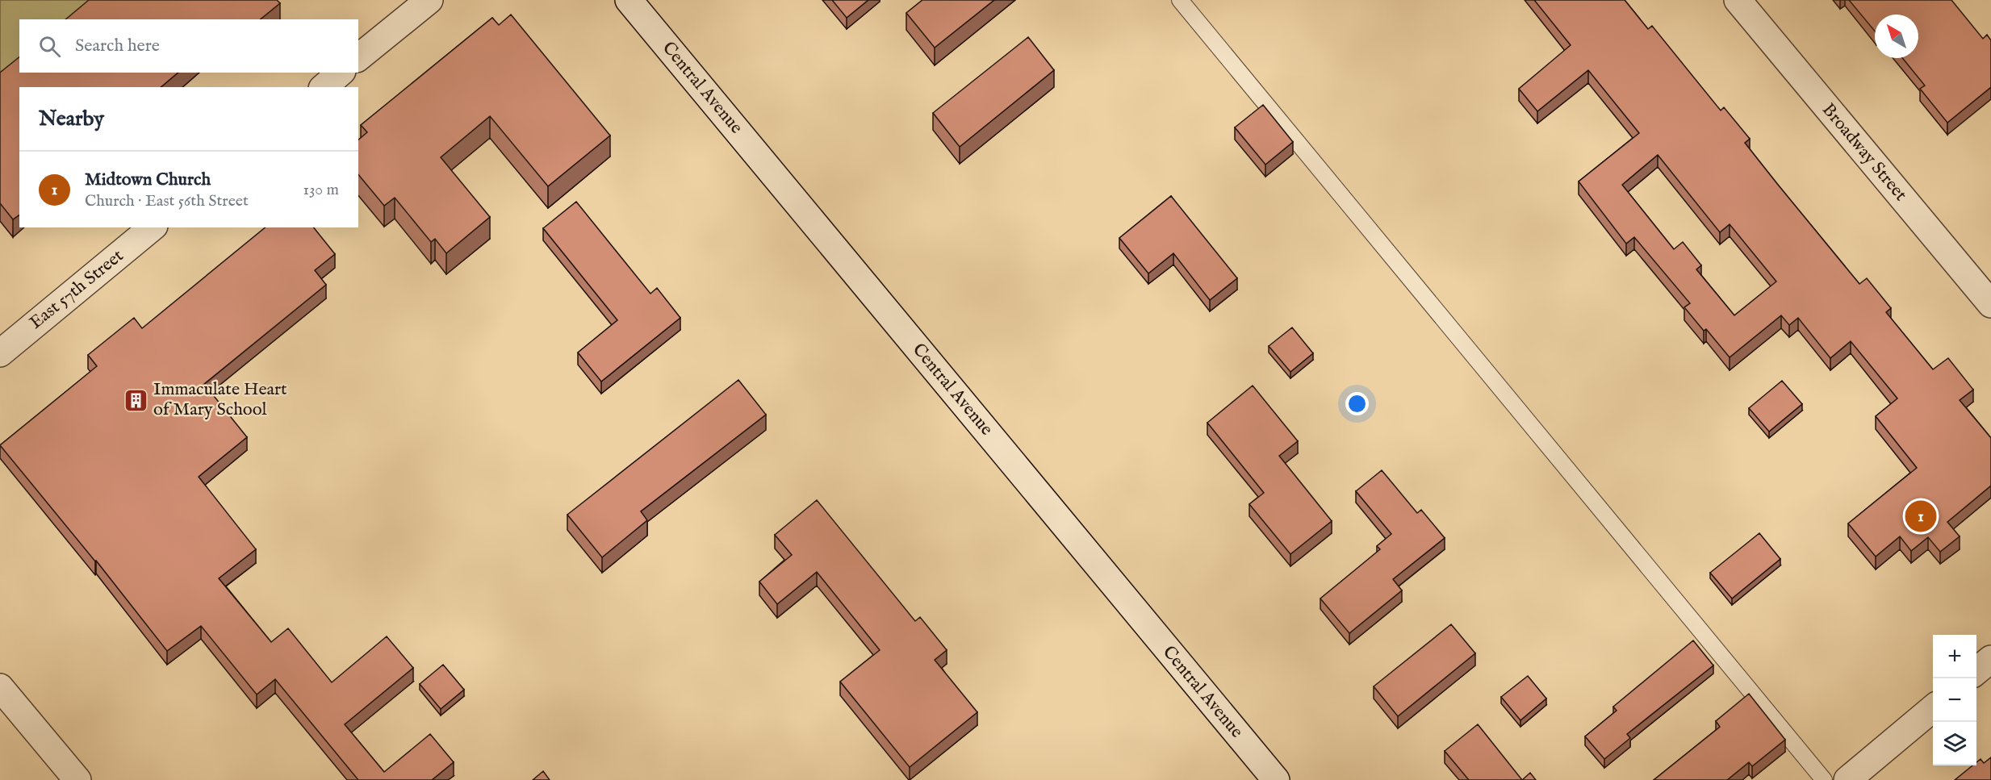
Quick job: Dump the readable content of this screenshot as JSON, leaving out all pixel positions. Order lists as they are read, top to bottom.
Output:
{
  "streets": {
    "main road": ["Central Avenue", "Broadway Street", "East 57th Street"]
  },
  "places": {
    "building": ["Immaculate Heart of Mary School"]
  },
  "north": "top left",
  "page": {
    "search": "Search here",
    "heading": "Nearby",
    "list": [
      {
        "mark": "1",
        "name": "Midtown Church",
        "note": "Church · East 56th Street",
        "value": "130 m"
      }
    ],
    "pins": "1",
    "map_buttons": ["+", "−"]
  }
}
